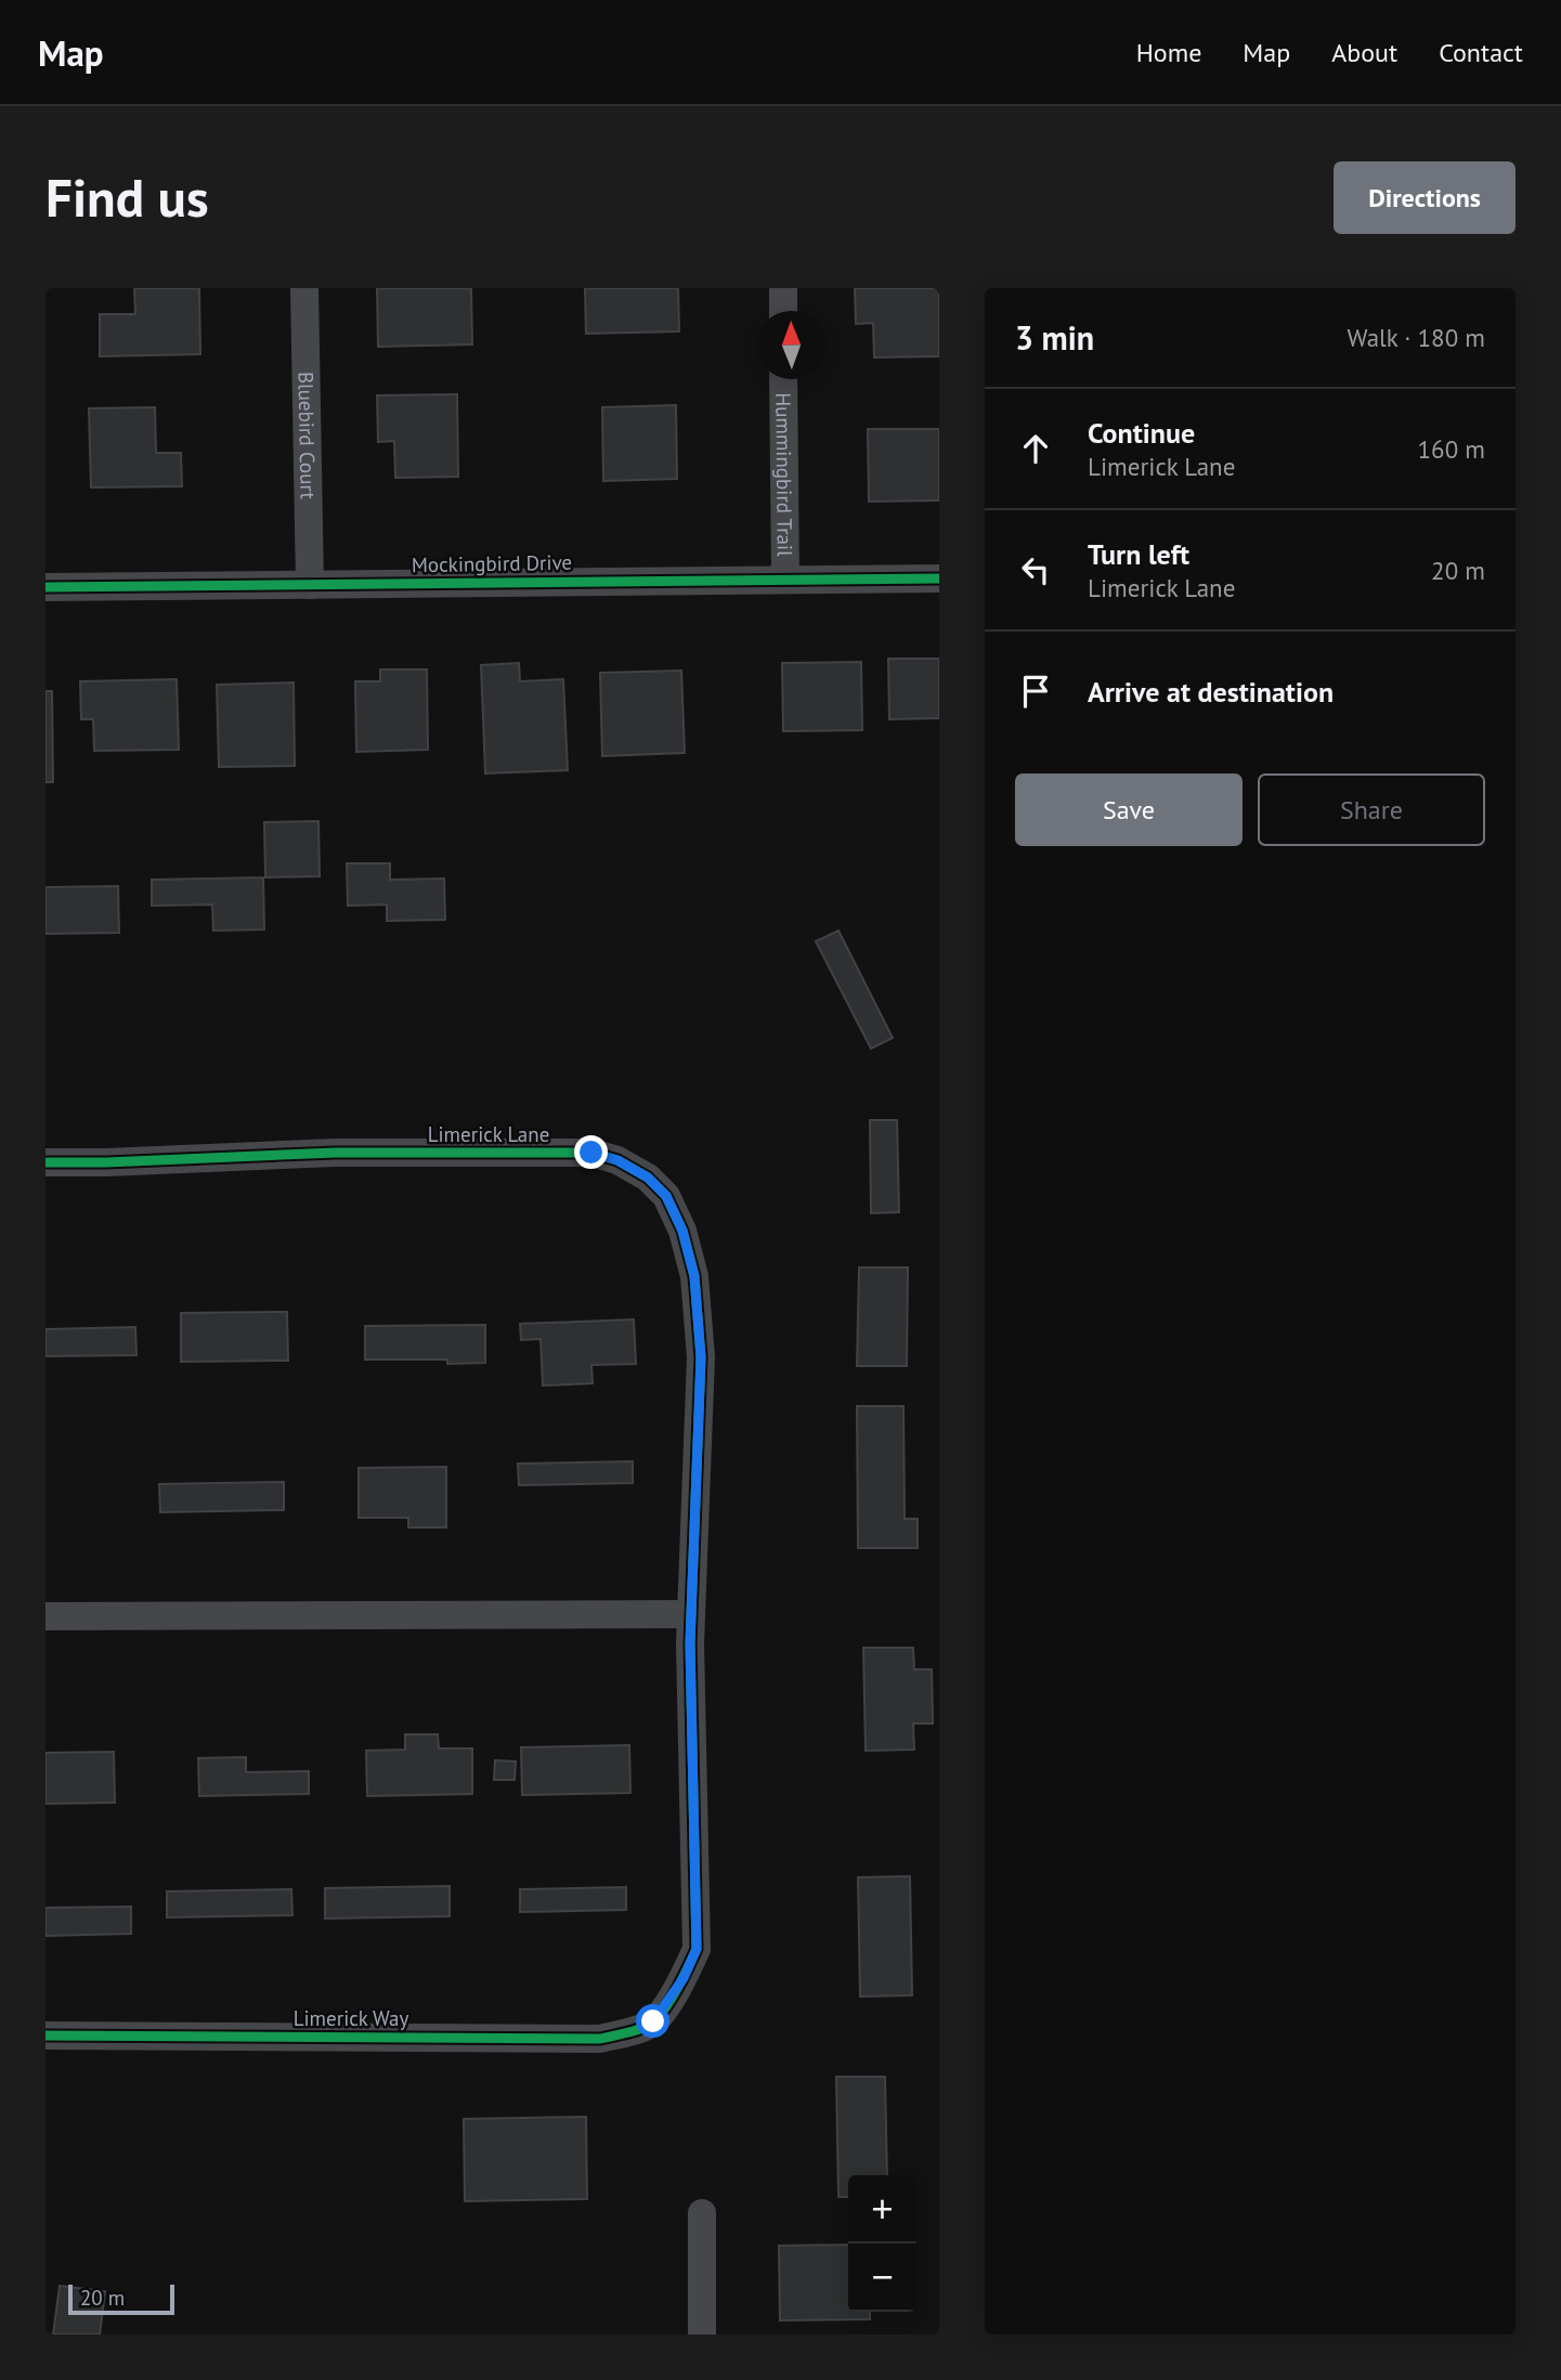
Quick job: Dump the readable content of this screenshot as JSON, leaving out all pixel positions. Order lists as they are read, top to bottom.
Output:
{
  "streets": {
    "street": [
      "Bluebird Court",
      "Hummingbird Trail",
      "Mockingbird Drive",
      "Limerick Lane",
      "Limerick Way"
    ]
  },
  "crossings": [
    ["Bluebird Court", "Mockingbird Drive"],
    ["Hummingbird Trail", "Mockingbird Drive"],
    ["Limerick Lane", "Limerick Way"]
  ],
  "scale_bar": "20 m",
  "north": "top",
  "page": {
    "header": "Map",
    "nav": [
      "Home",
      "Map",
      "About",
      "Contact"
    ],
    "buttons": [
      "Directions",
      ["Save", "Share"]
    ],
    "title": "Find us",
    "heading": ["3 min", "Walk · 180 m"],
    "list": [
      ["Continue", "Limerick Lane", "160 m"],
      ["Turn left", "Limerick Lane", "20 m"],
      "Arrive at destination"
    ],
    "map_buttons": ["+", "−"],
    "scale": "20 m"
  }
}
